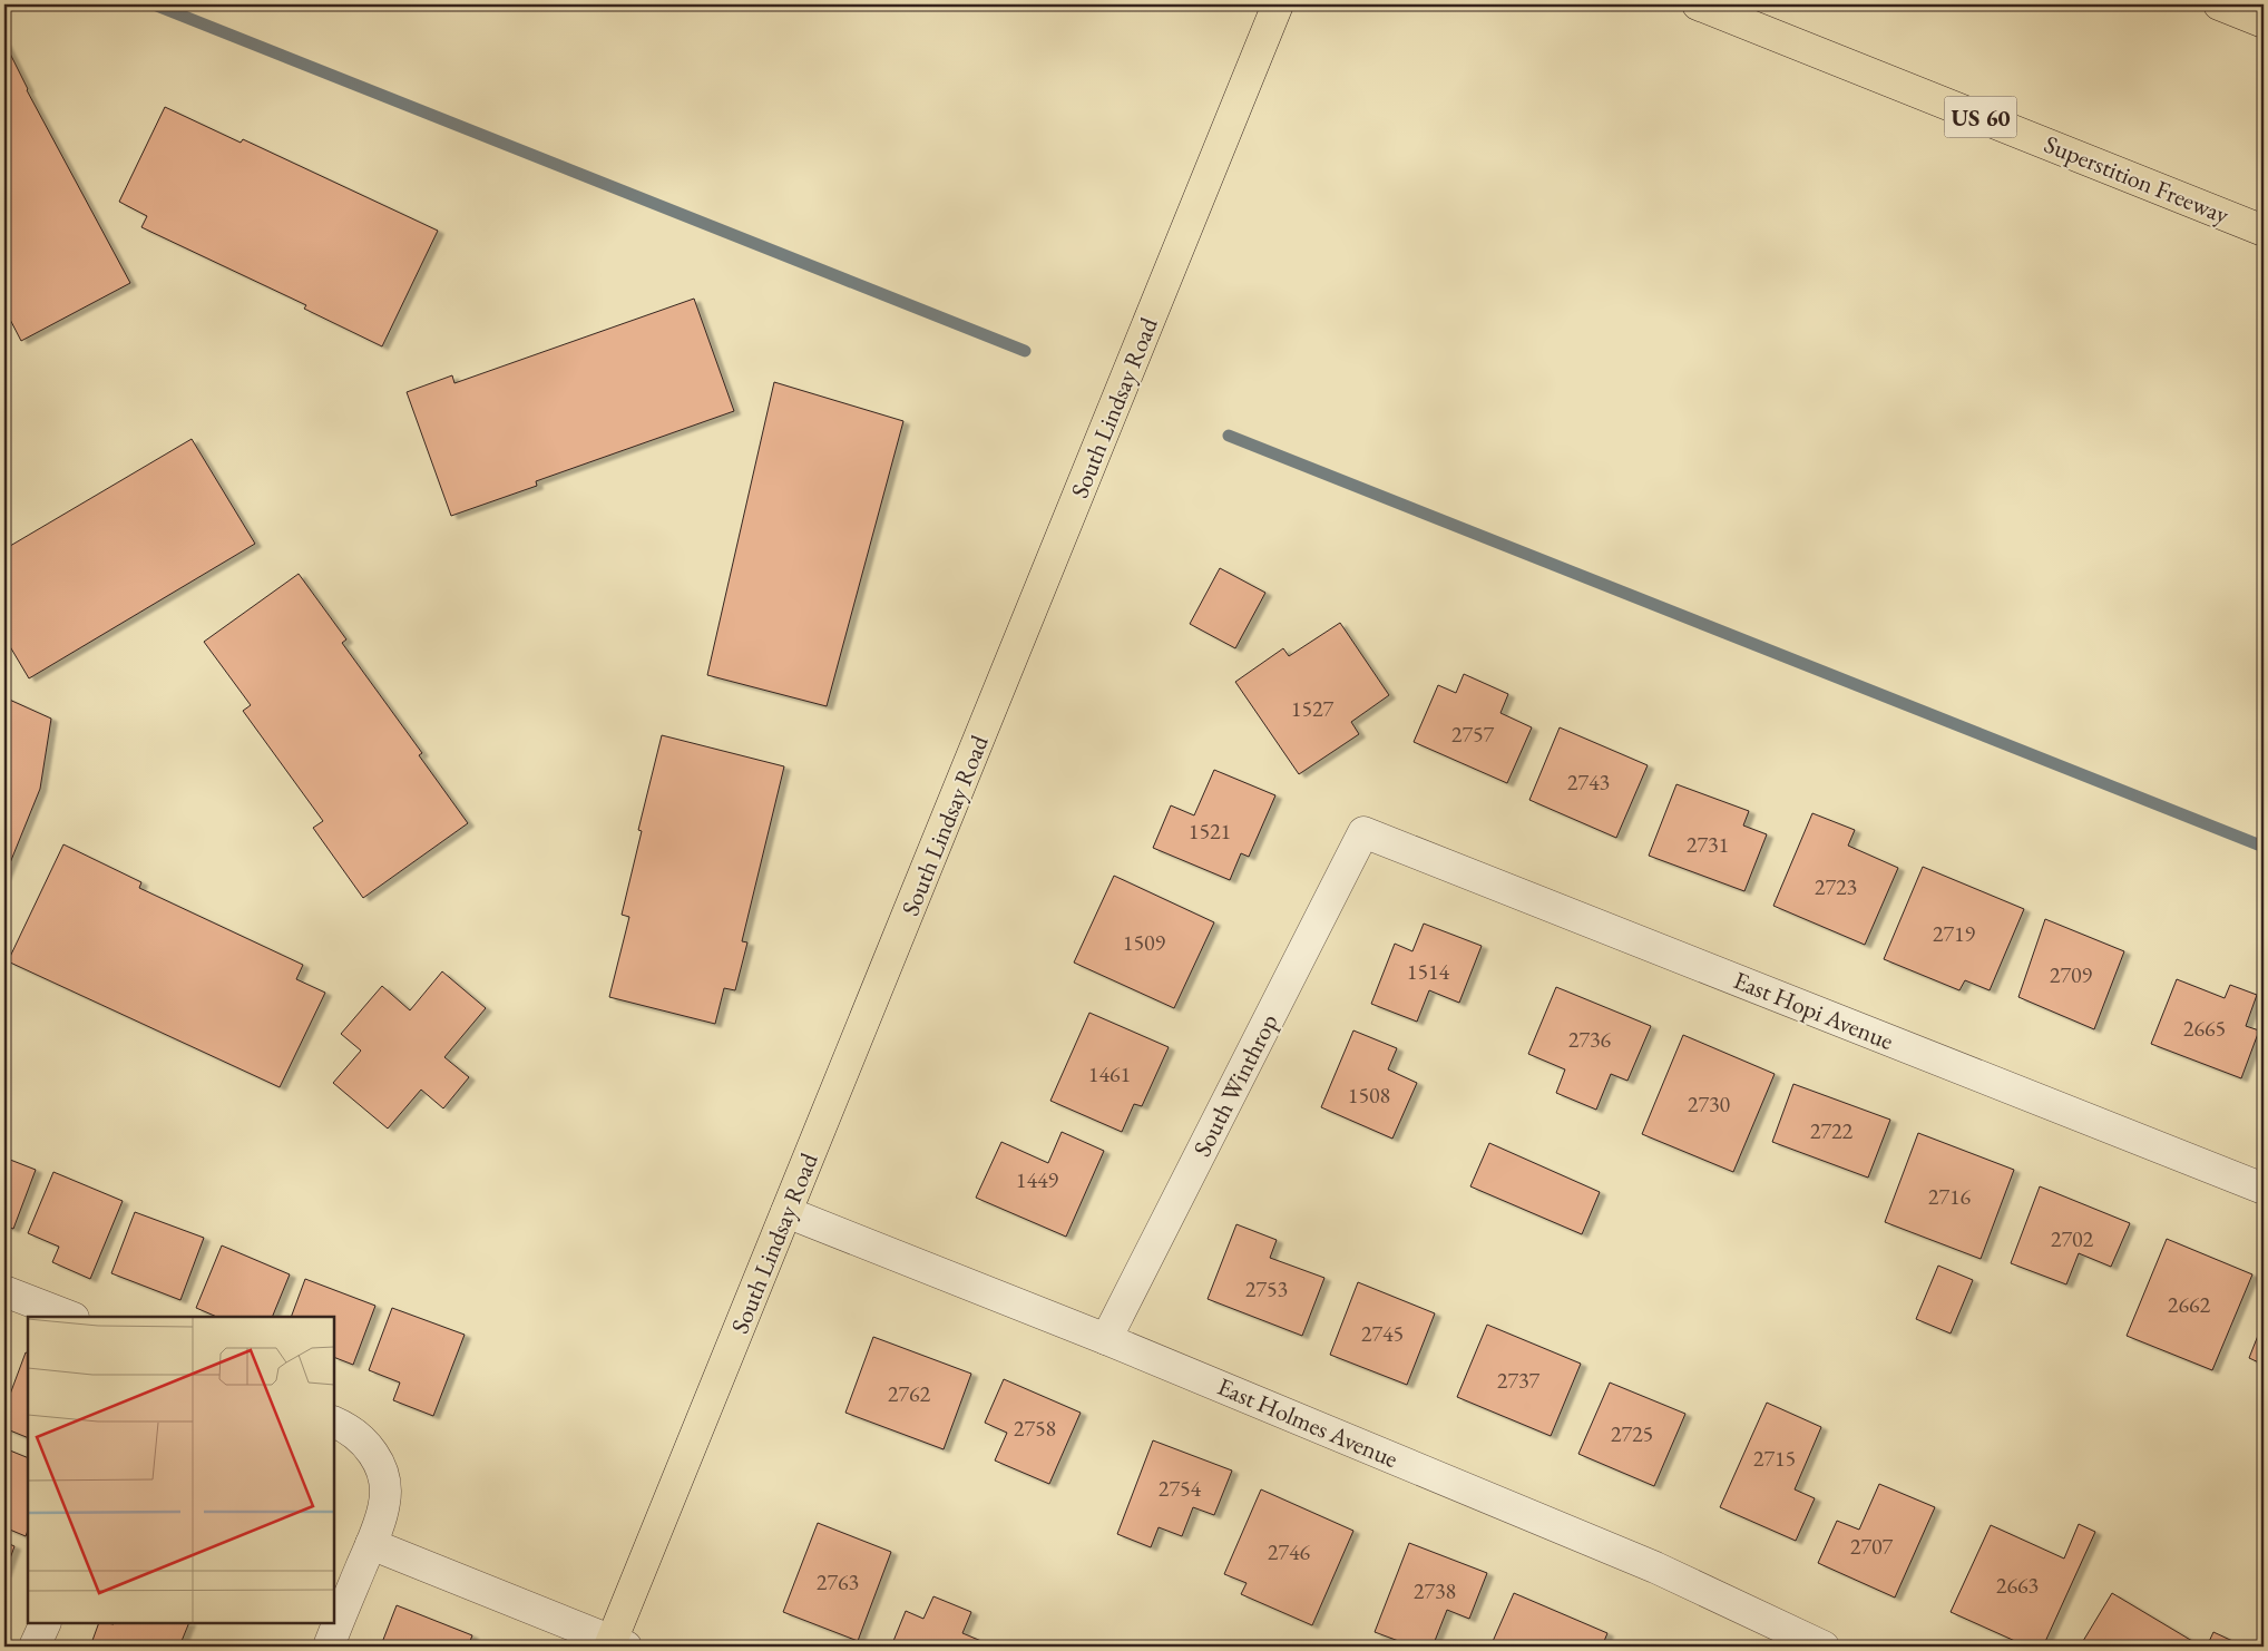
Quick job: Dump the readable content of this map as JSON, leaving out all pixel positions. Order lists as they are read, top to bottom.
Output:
{
  "streets": {
    "main road": ["US 60", "Superstition Freeway", "South Lindsay Road"],
    "street": ["East Hopi Avenue", "South Winthrop", "East Holmes Avenue"]
  },
  "crossings": [
    ["South Lindsay Road", "East Holmes Avenue"],
    ["East Hopi Avenue", "South Winthrop"],
    ["South Winthrop", "East Holmes Avenue"]
  ],
  "house_numbers": [
    "1527",
    "2757",
    "2743",
    "1521",
    "2731",
    "2723",
    "2719",
    "1509",
    "1514",
    "2709",
    "2665",
    "2736",
    "1461",
    "1508",
    "2730",
    "2722",
    "1449",
    "2716",
    "2702",
    "2753",
    "2662",
    "2745",
    "2737",
    "2762",
    "2758",
    "2725",
    "2715",
    "2754",
    "2707",
    "2746",
    "2763",
    "2663",
    "2738"
  ]
}
